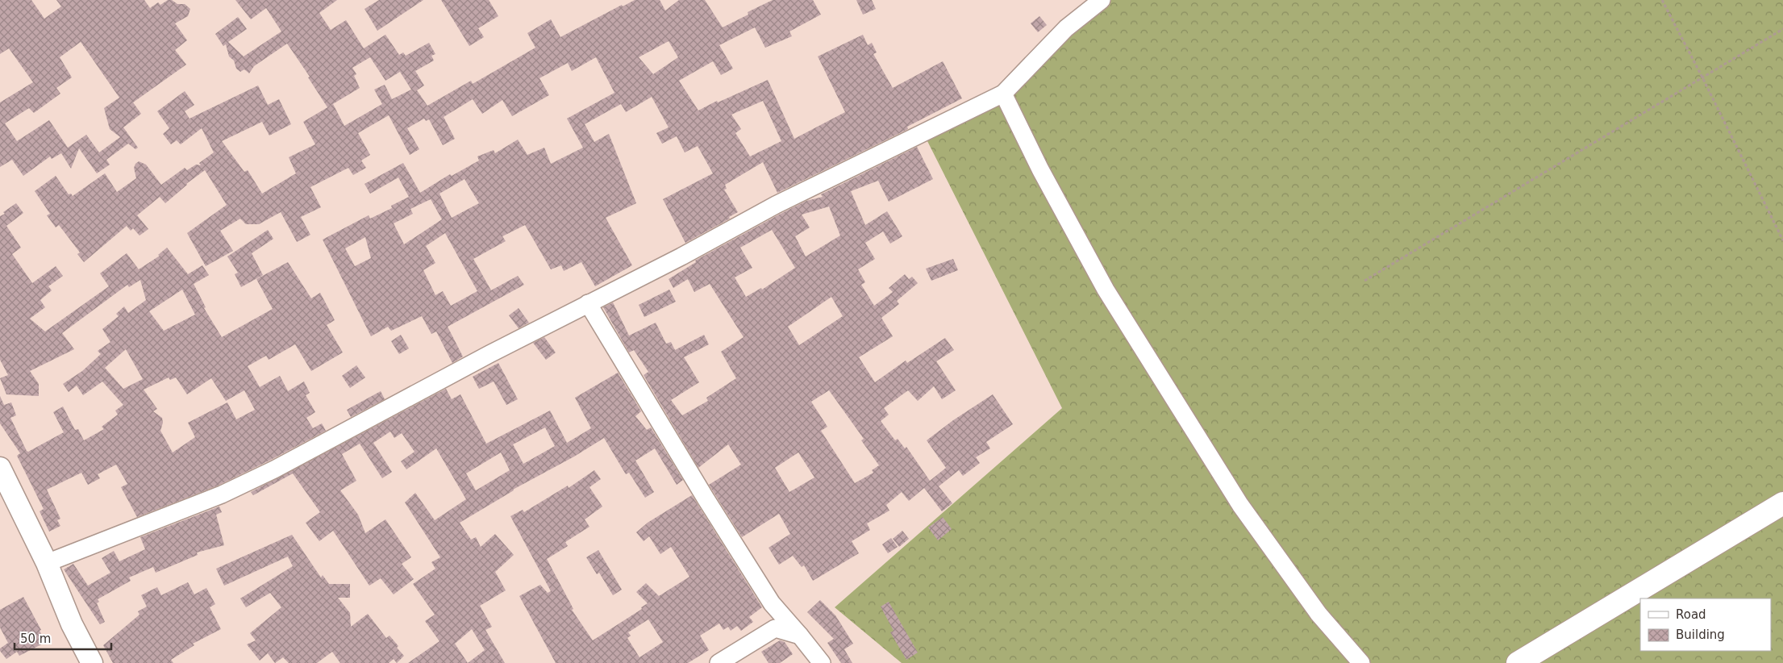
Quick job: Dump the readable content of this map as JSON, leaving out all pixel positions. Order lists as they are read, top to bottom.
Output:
{
  "legend": ["Road", "Building"],
  "scale_bar": "50 m"
}
